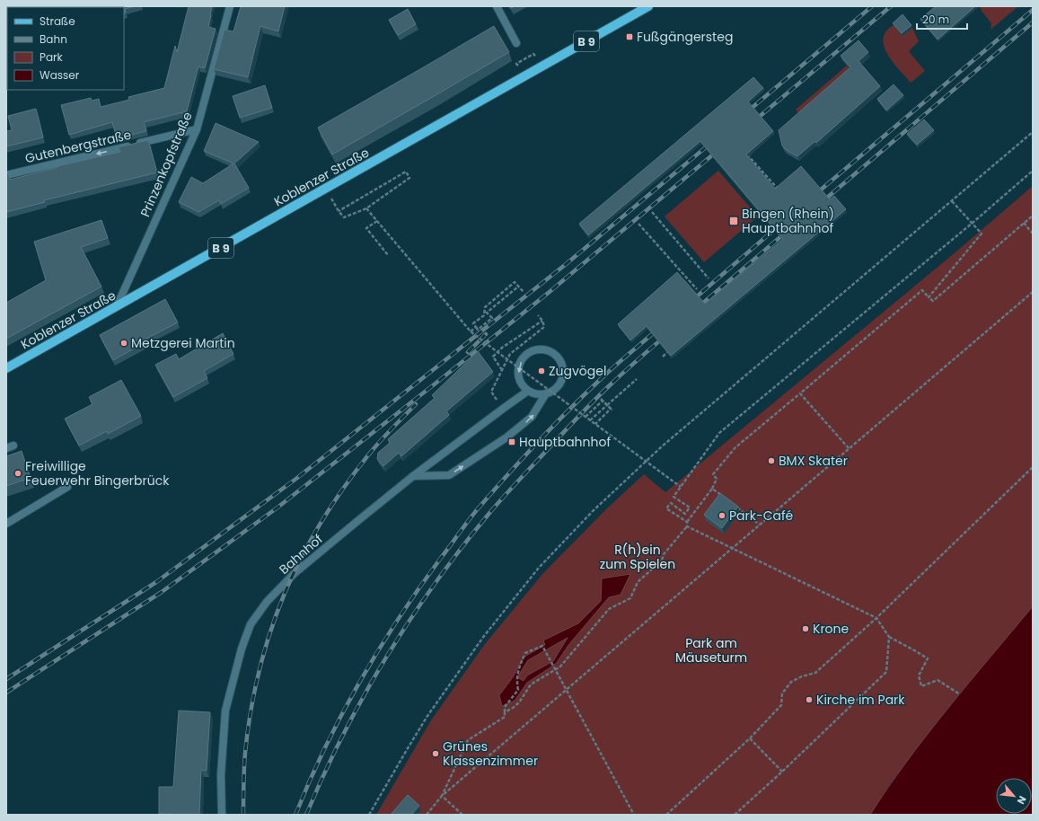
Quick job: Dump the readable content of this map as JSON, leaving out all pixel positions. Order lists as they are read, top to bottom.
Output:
{
  "streets": {
    "main road": ["B 9", "Koblenzer Straße"],
    "street": ["Gutenbergstraße", "Prinzenkopfstraße", "Bahnhof"]
  },
  "crossings": [
    ["Gutenbergstraße", "Prinzenkopfstraße"],
    ["Prinzenkopfstraße", "Koblenzer Straße"]
  ],
  "one_way": ["Gutenbergstraße"],
  "parks": ["R(h)ein zum Spielen", "Park am Mäuseturm"],
  "places": {
    "transit": ["Fußgängersteg", "Bingen (Rhein) Hauptbahnhof", "Hauptbahnhof"],
    "other": [
      "Metzgerei Martin",
      "Zugvögel",
      "BMX Skater",
      "Freiwillige Feuerwehr Bingerbrück",
      "Park-Café",
      "Krone",
      "Kirche im Park",
      "Grünes Klassenzimmer"
    ]
  },
  "legend": [
    "Straße",
    "Bahn",
    "Park",
    "Wasser"
  ],
  "scale_bar": "20 m",
  "north": "bottom right"
}
